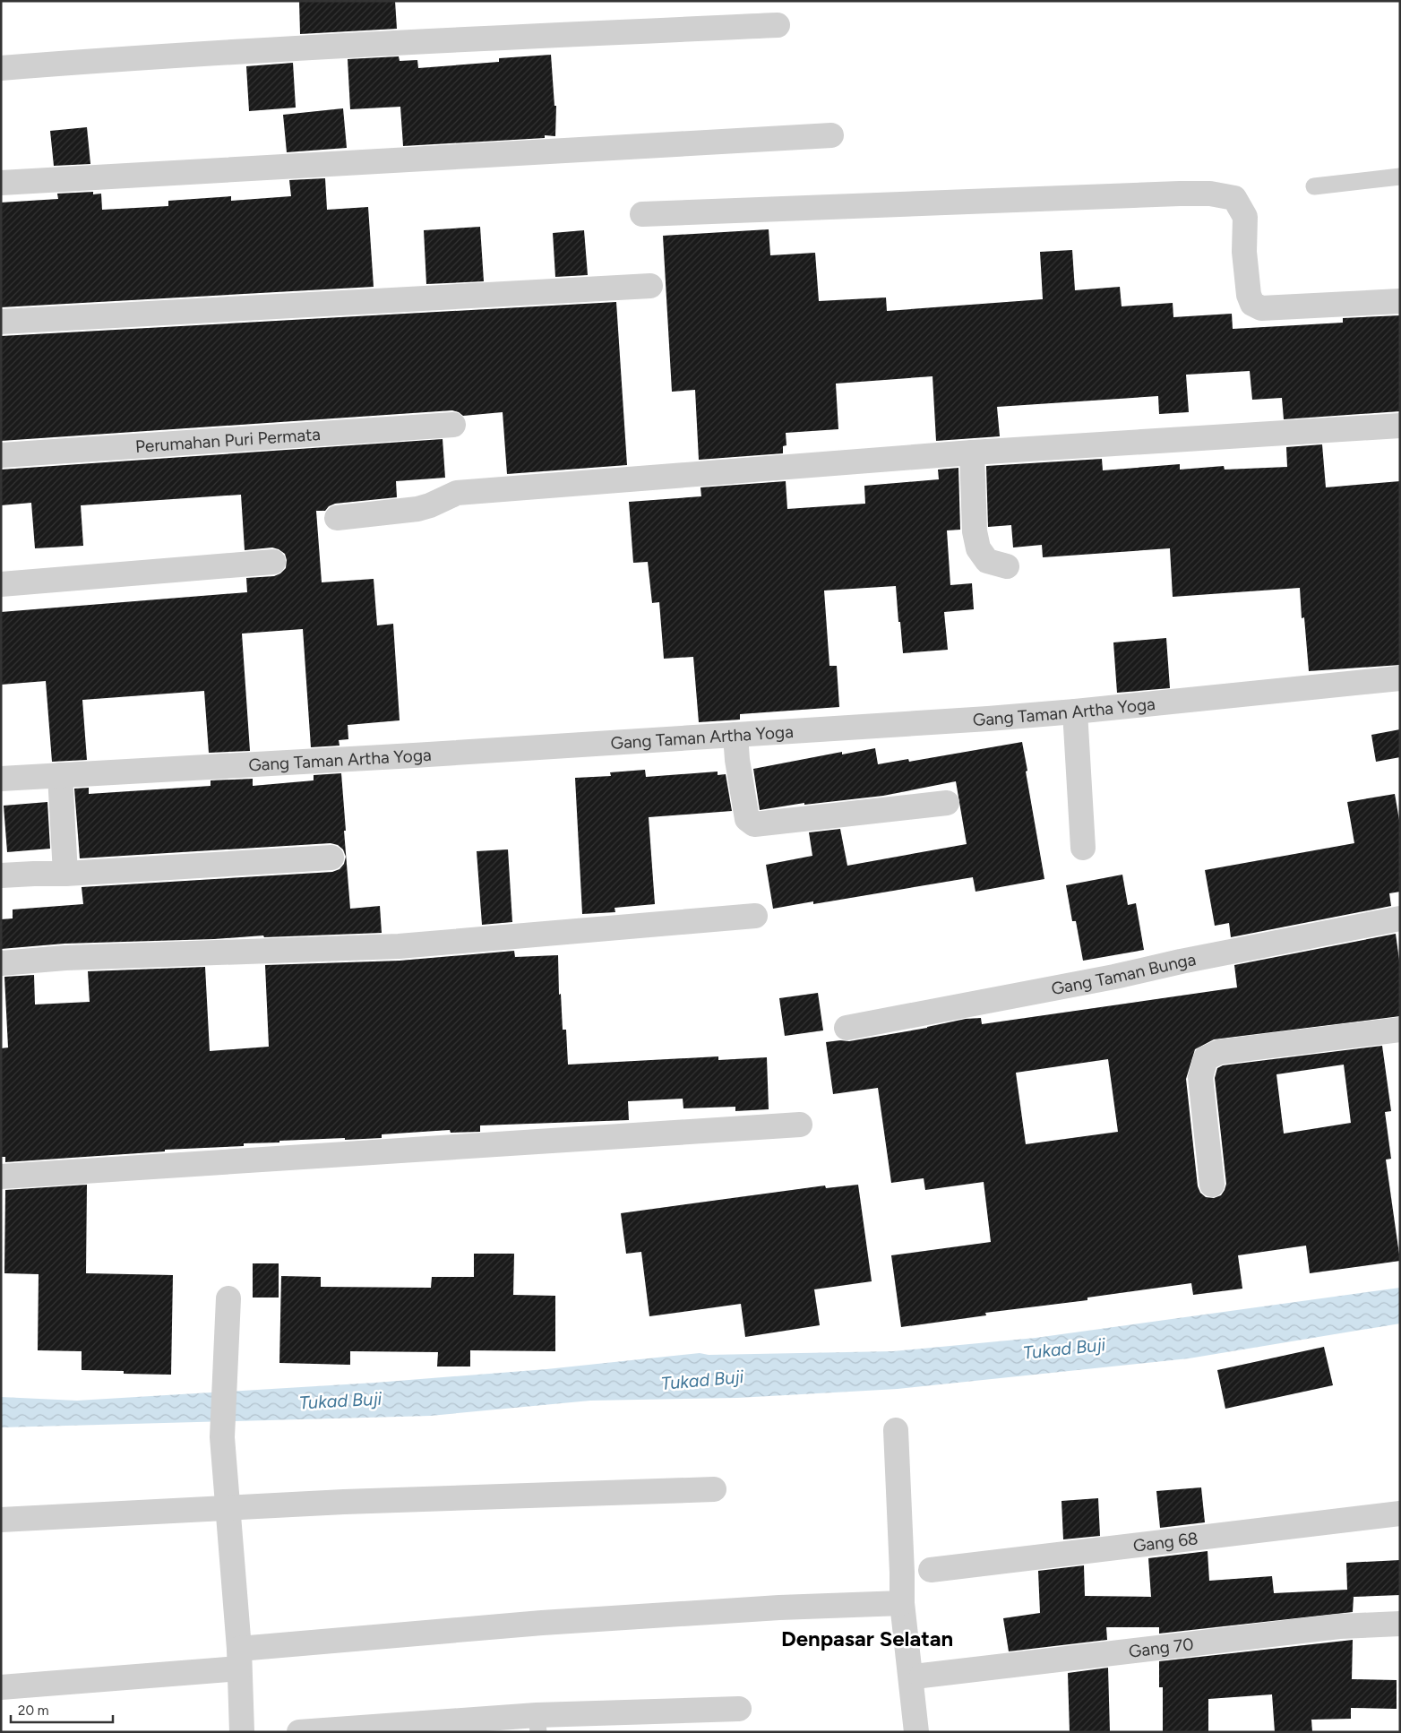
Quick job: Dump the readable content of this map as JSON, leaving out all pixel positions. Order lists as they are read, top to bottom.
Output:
{
  "streets": {
    "street": [
      "Perumahan Puri Permata",
      "Gang Taman Artha Yoga",
      "Gang Taman Bunga",
      "Gang 68",
      "Gang 70"
    ]
  },
  "districts": ["Denpasar Selatan"],
  "water": ["Tukad Buji"],
  "scale_bar": "20 m"
}
